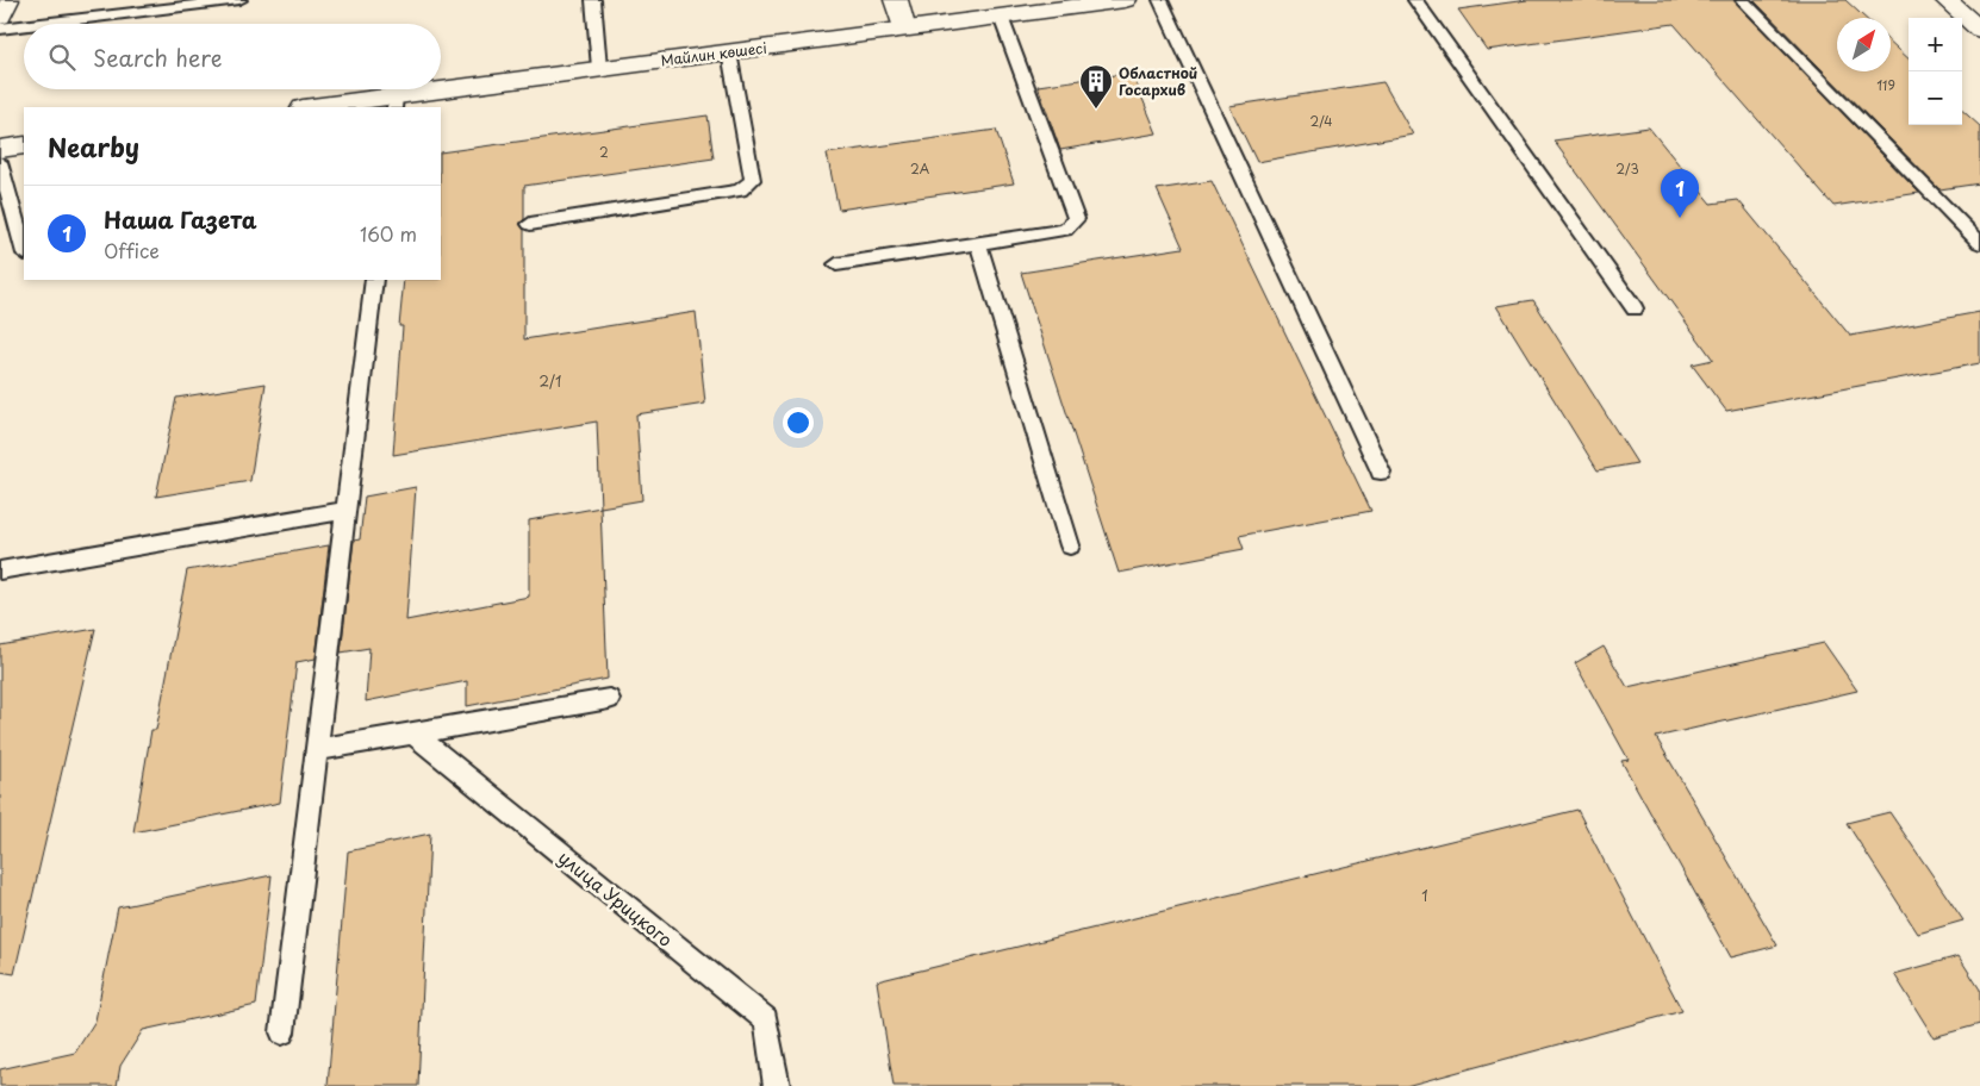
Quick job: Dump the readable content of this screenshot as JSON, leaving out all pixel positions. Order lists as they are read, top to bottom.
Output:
{
  "streets": {
    "main road": ["Майлин көшесі"],
    "lane": ["улица Урицкого"]
  },
  "places": {
    "building": ["Областной Госархив"]
  },
  "house_numbers": [
    "119",
    "2/4",
    "2",
    "2А",
    "2/3",
    "2/1",
    "1"
  ],
  "north": "top right",
  "page": {
    "map_buttons": ["+", "−"],
    "search": "Search here",
    "heading": "Nearby",
    "pins": "1",
    "list": [
      {
        "mark": "1",
        "name": "Наша Газета",
        "note": "Office",
        "value": "160 m"
      }
    ]
  }
}
